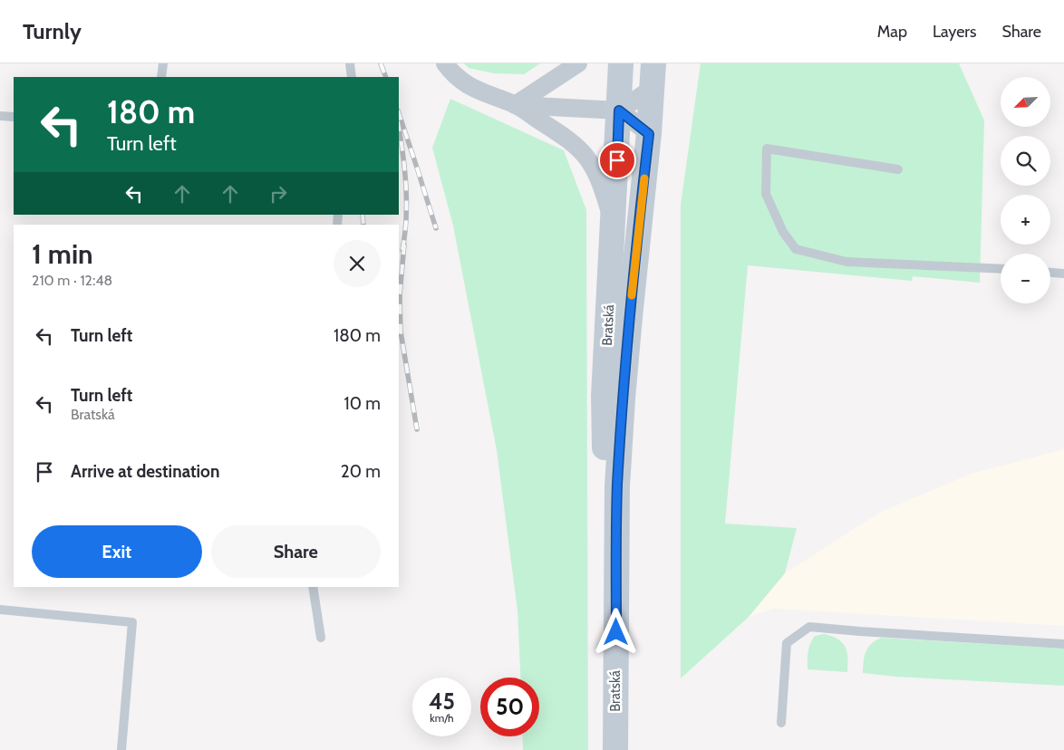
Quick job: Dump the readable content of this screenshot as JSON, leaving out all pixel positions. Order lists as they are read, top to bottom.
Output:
{
  "streets": {
    "main road": ["Bratská"]
  },
  "north": "bottom left",
  "page": {
    "header": "Turnly",
    "nav": ["Map", "Layers", "Share"],
    "map_buttons": ["+", "−"],
    "turn": ["180 m", "Turn left"],
    "heading": ["1 min", "210 m · 12:48"],
    "list": [
      {
        "name": "Turn left",
        "value": "180 m"
      },
      {
        "name": "Turn left",
        "note": "Bratská",
        "value": "10 m"
      },
      {
        "name": "Arrive at destination",
        "value": "20 m"
      }
    ],
    "buttons": ["Exit", "Share"],
    "speed": "45 km/h",
    "limit": "50"
  }
}
